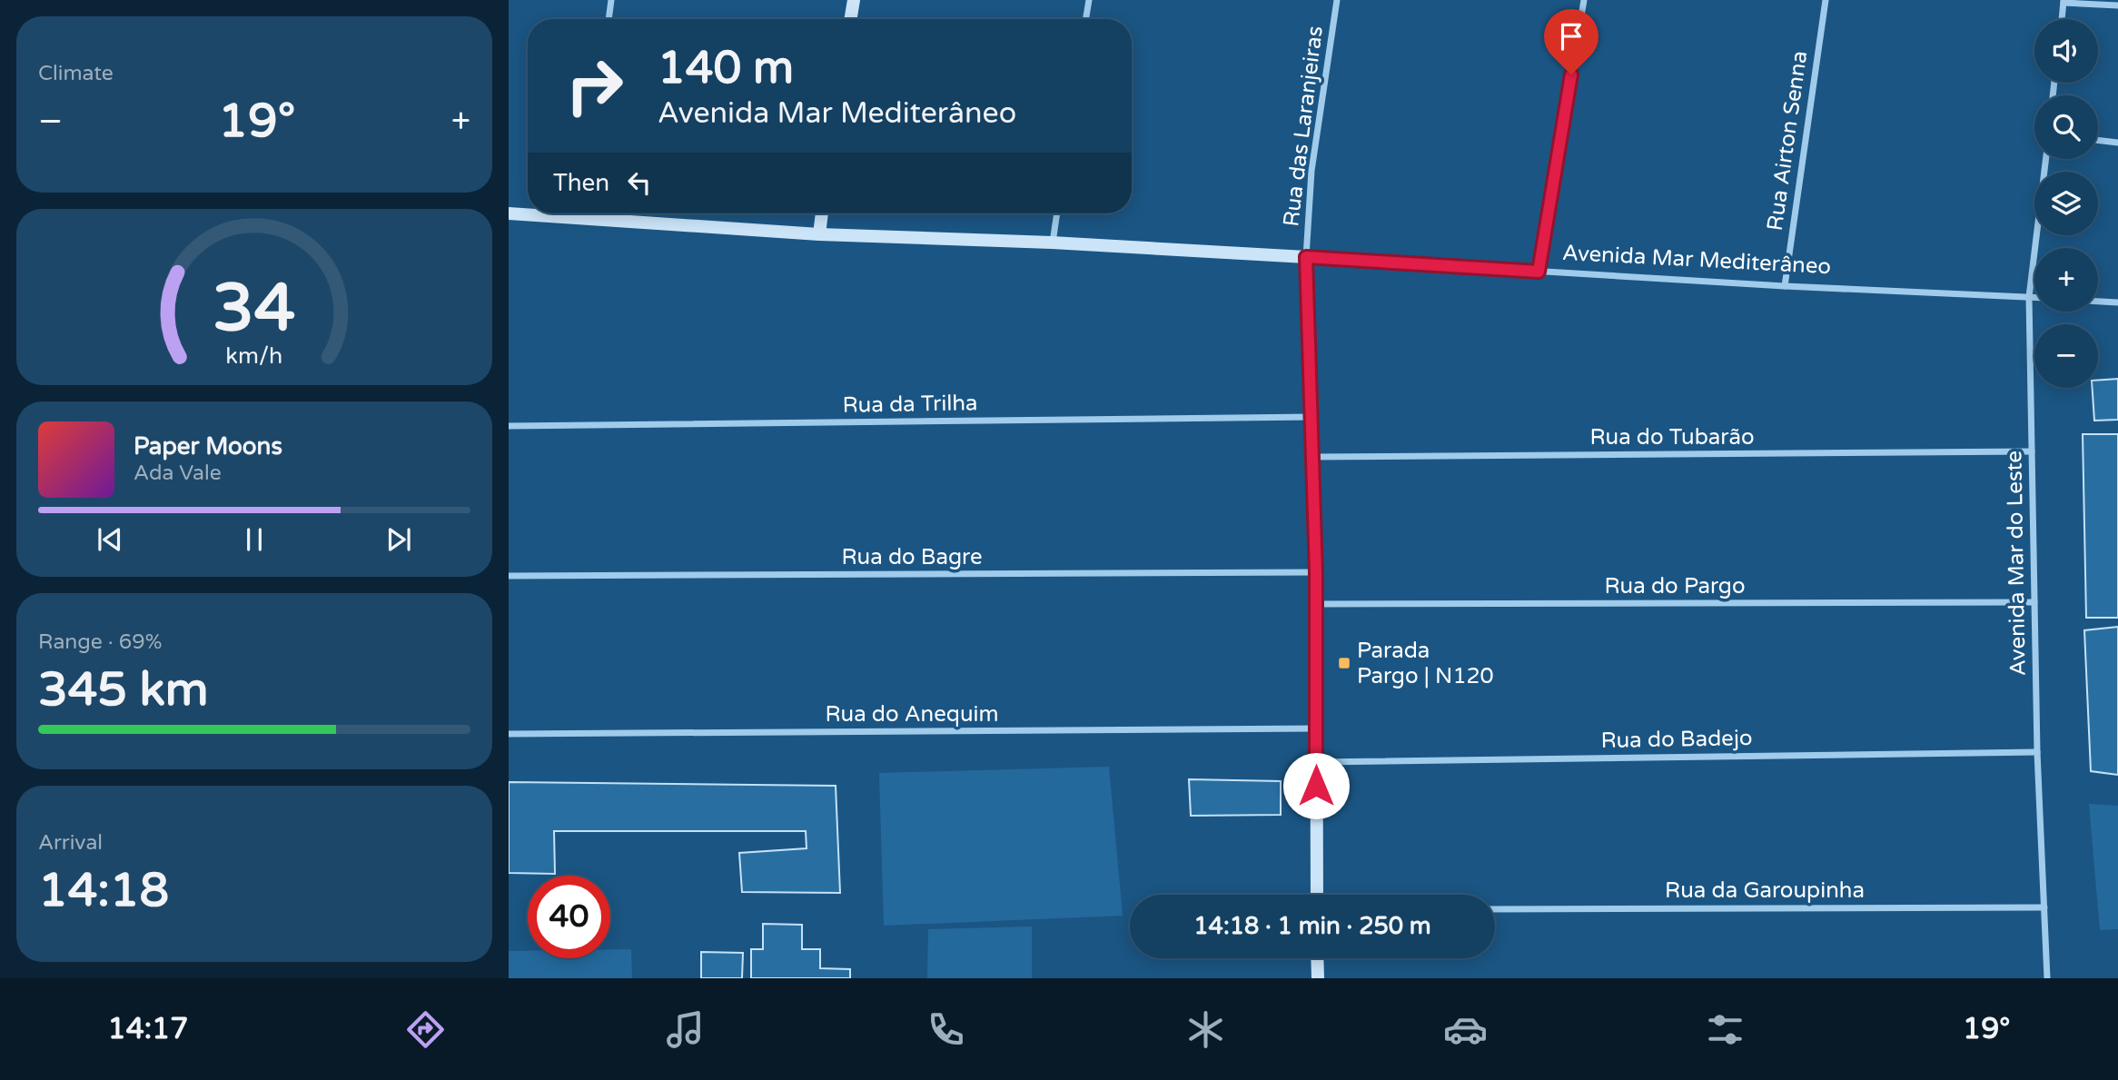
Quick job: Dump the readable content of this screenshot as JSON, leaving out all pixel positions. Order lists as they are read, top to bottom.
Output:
{
  "streets": {
    "street": [
      "Rua das Laranjeiras",
      "Rua Airton Senna",
      "Avenida Mar Mediterâneo",
      "Rua da Trilha",
      "Rua do Tubarão",
      "Rua do Bagre",
      "Avenida Mar do Leste",
      "Rua do Pargo",
      "Rua do Anequim",
      "Rua do Badejo",
      "Rua da Garoupinha"
    ]
  },
  "crossings": [
    ["Rua das Laranjeiras", "Avenida Mar Mediterâneo"],
    ["Rua Airton Senna", "Avenida Mar Mediterâneo"],
    ["Avenida Mar Mediterâneo", "Avenida Mar do Leste"],
    ["Rua do Tubarão", "Avenida Mar do Leste"],
    ["Avenida Mar do Leste", "Rua do Pargo"],
    ["Avenida Mar do Leste", "Rua do Badejo"],
    ["Avenida Mar do Leste", "Rua da Garoupinha"]
  ],
  "places": {
    "transit": ["Parada Pargo | N120"]
  },
  "page": {
    "tile": [
      "Climate",
      ["Range · 69%", "345 km"],
      ["Arrival", "14:18"]
    ],
    "map_buttons": ["+", "−"],
    "turn": ["140 m", "Avenida Mar Mediterâneo"],
    "heat": ["−", "19°", "+"],
    "then": "Then",
    "song": ["Paper Moons", "Ada Vale"],
    "limit": "40",
    "trip": "14:18 · 1 min · 250 m",
    "tabs": ["14:17", "19°"],
    "gauge": ["34", "km/h"]
  }
}
